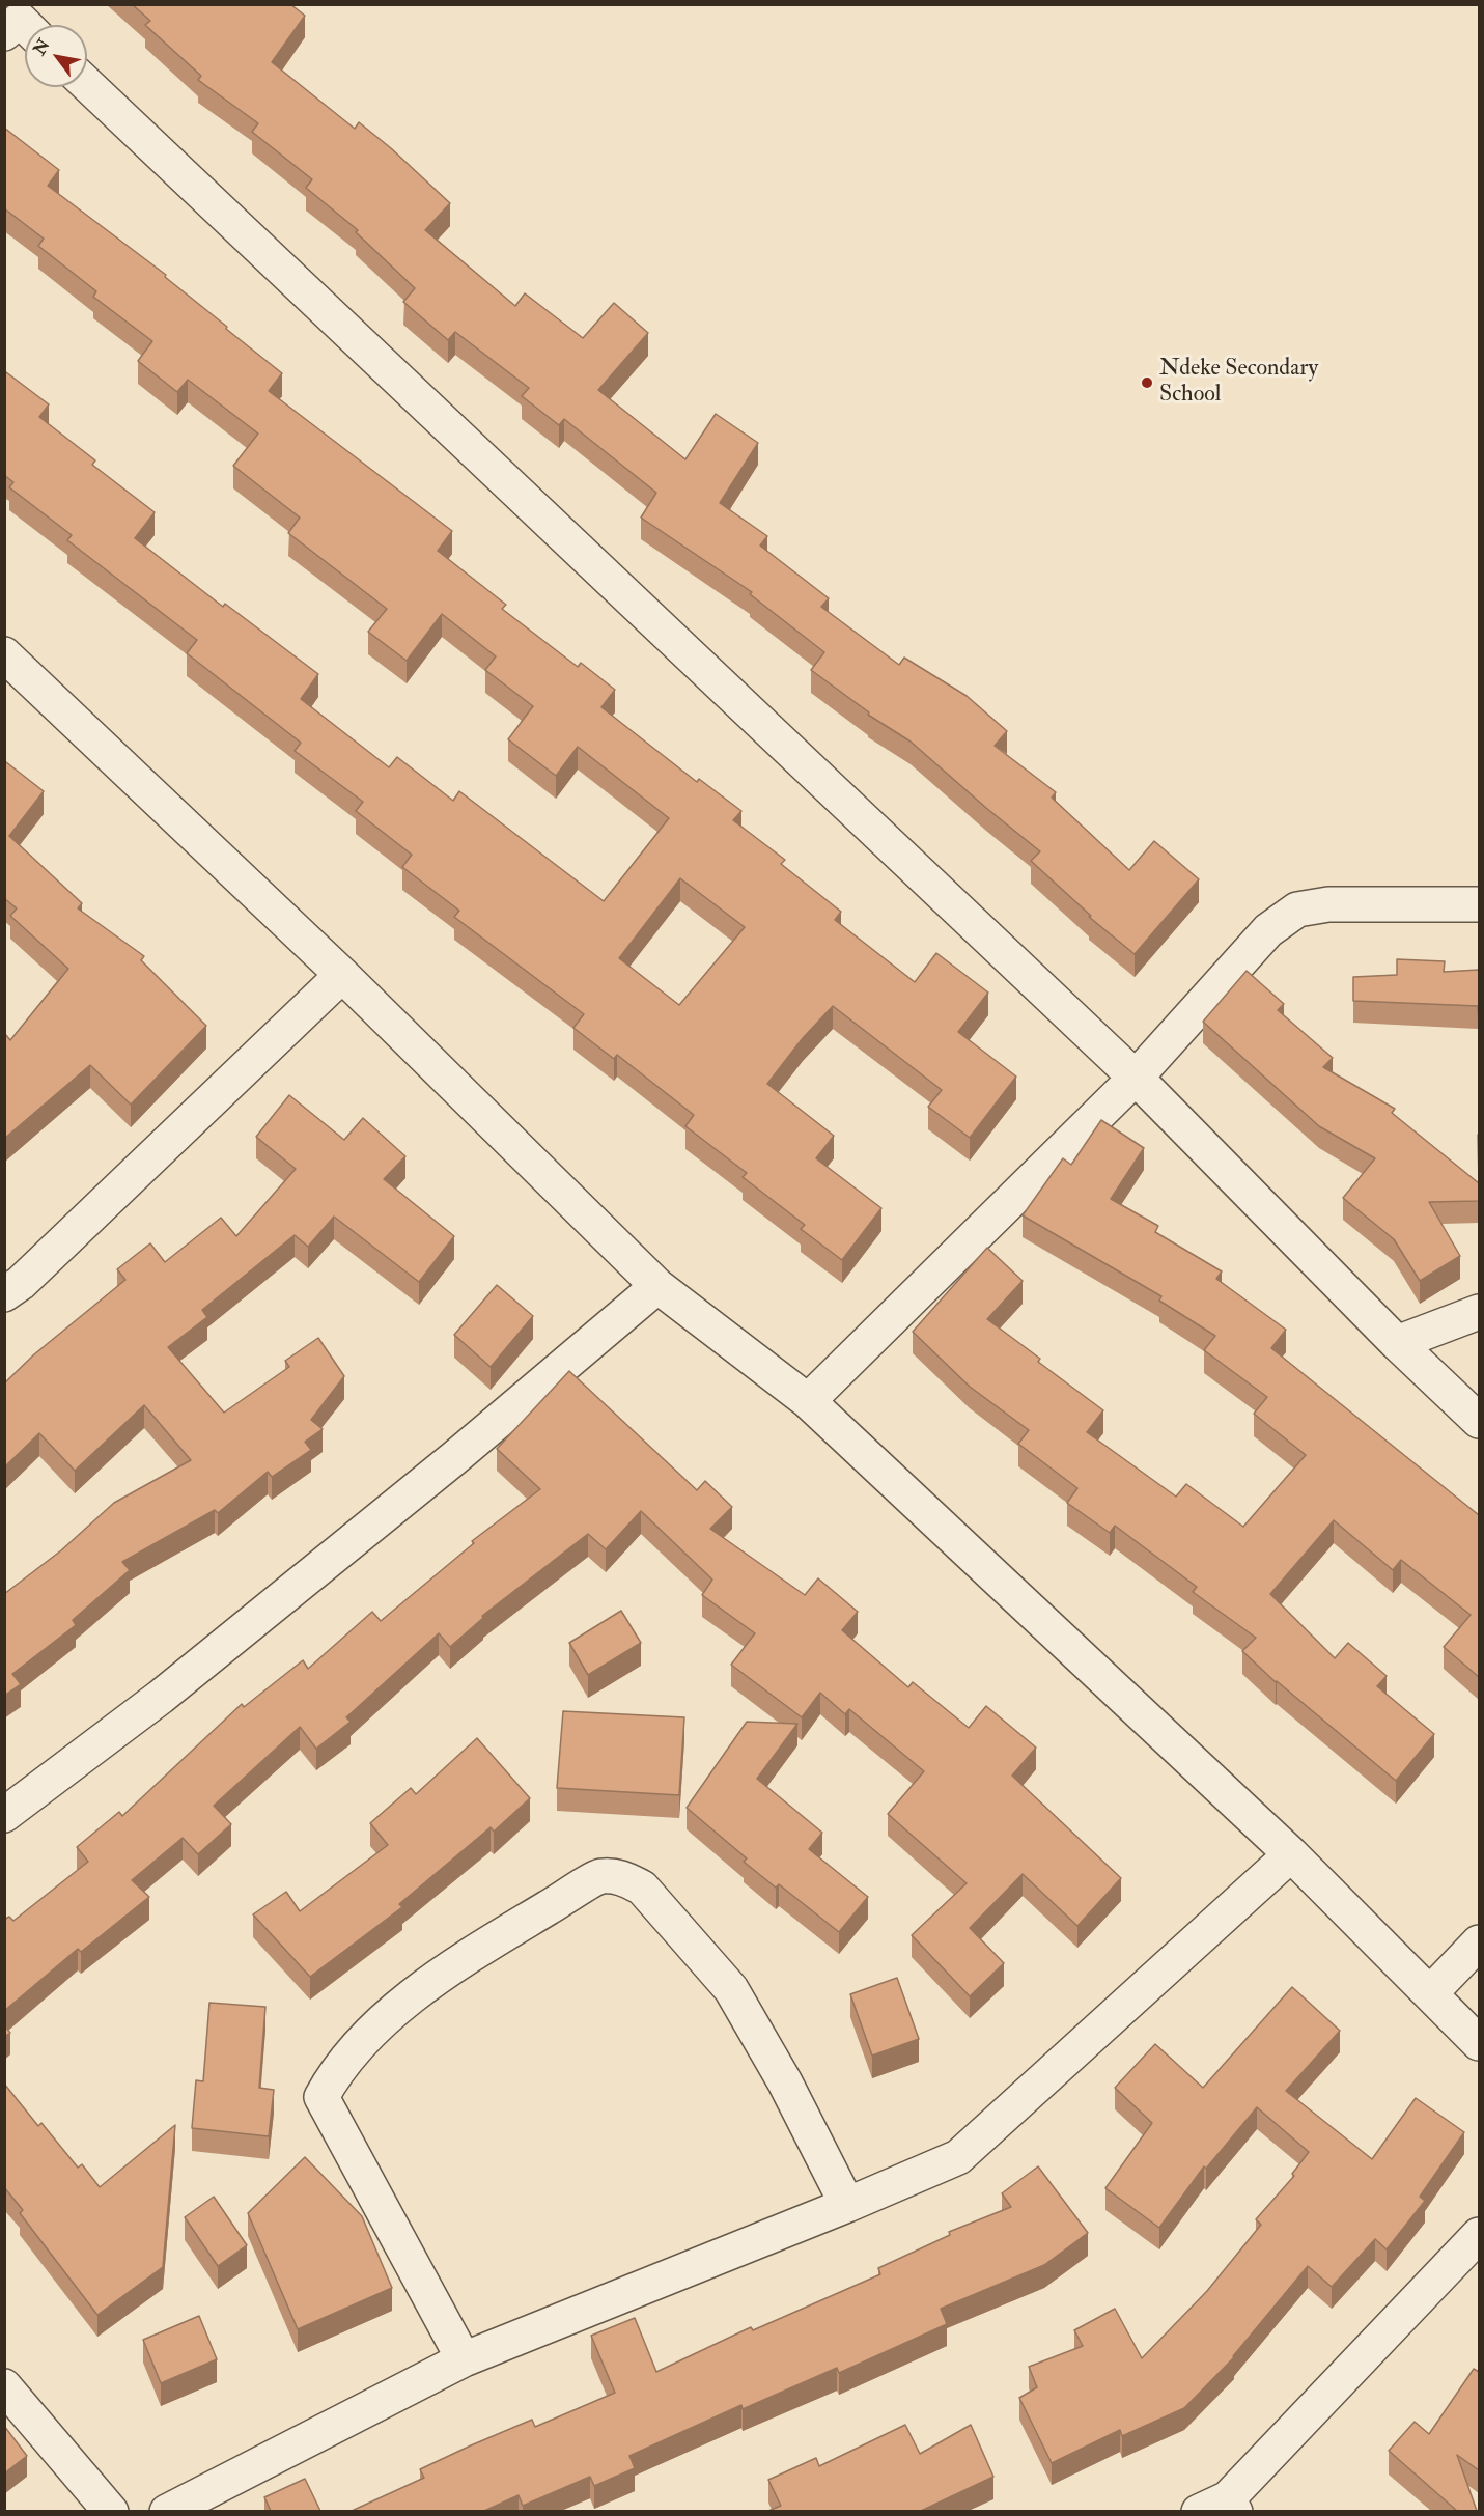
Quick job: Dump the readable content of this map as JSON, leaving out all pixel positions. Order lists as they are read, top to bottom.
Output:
{
  "places": ["Ndeke Secondary School"],
  "north": "top left"
}
